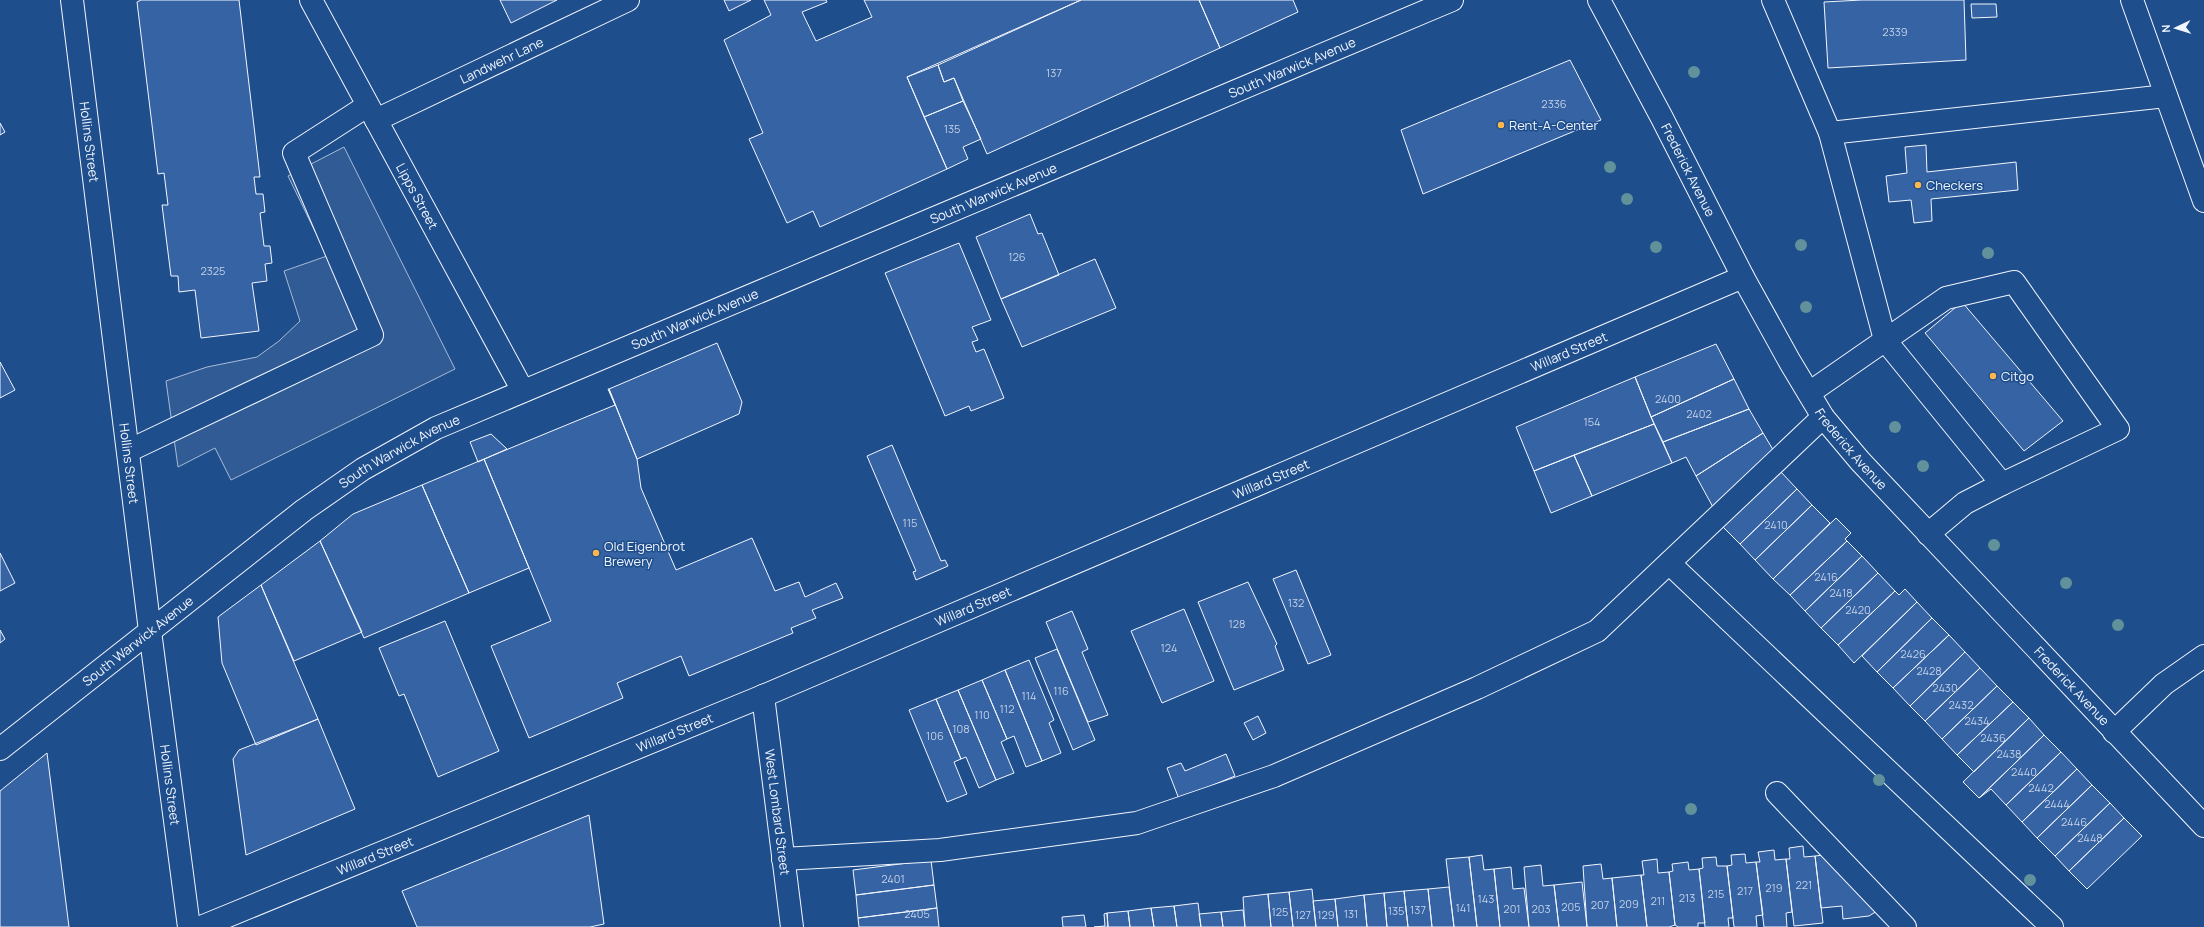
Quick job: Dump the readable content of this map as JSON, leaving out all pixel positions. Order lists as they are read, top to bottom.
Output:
{
  "streets": {
    "street": [
      "Landwehr Lane",
      "South Warwick Avenue",
      "Hollins Street",
      "Frederick Avenue",
      "Lipps Street",
      "Willard Street",
      "West Lombard Street"
    ]
  },
  "crossings": [
    ["Landwehr Lane", "Hollins Street"],
    ["Landwehr Lane", "Lipps Street"],
    ["South Warwick Avenue", "Hollins Street"],
    ["South Warwick Avenue", "Lipps Street"],
    ["Frederick Avenue", "Willard Street"],
    ["Willard Street", "West Lombard Street"]
  ],
  "places": [
    "Rent-A-Center",
    "Checkers",
    "Citgo",
    "Old Eigenbrot Brewery"
  ],
  "house_numbers": [
    "2339",
    "137",
    "2336",
    "135",
    "126",
    "2325",
    "2400",
    "2402",
    "154",
    "115",
    "2410",
    "2416",
    "2418",
    "132",
    "2420",
    "128",
    "124",
    "2426",
    "2428",
    "2430",
    "116",
    "114",
    "2432",
    "112",
    "110",
    "2434",
    "108",
    "106",
    "2436",
    "2438",
    "2440",
    "2442",
    "2444",
    "2446",
    "2448",
    "2401",
    "221",
    "219",
    "217",
    "215",
    "213",
    "143",
    "211",
    "209",
    "207",
    "205",
    "141",
    "201",
    "203",
    "137",
    "135",
    "125",
    "2405",
    "131",
    "127",
    "129"
  ],
  "north": "left"
}
